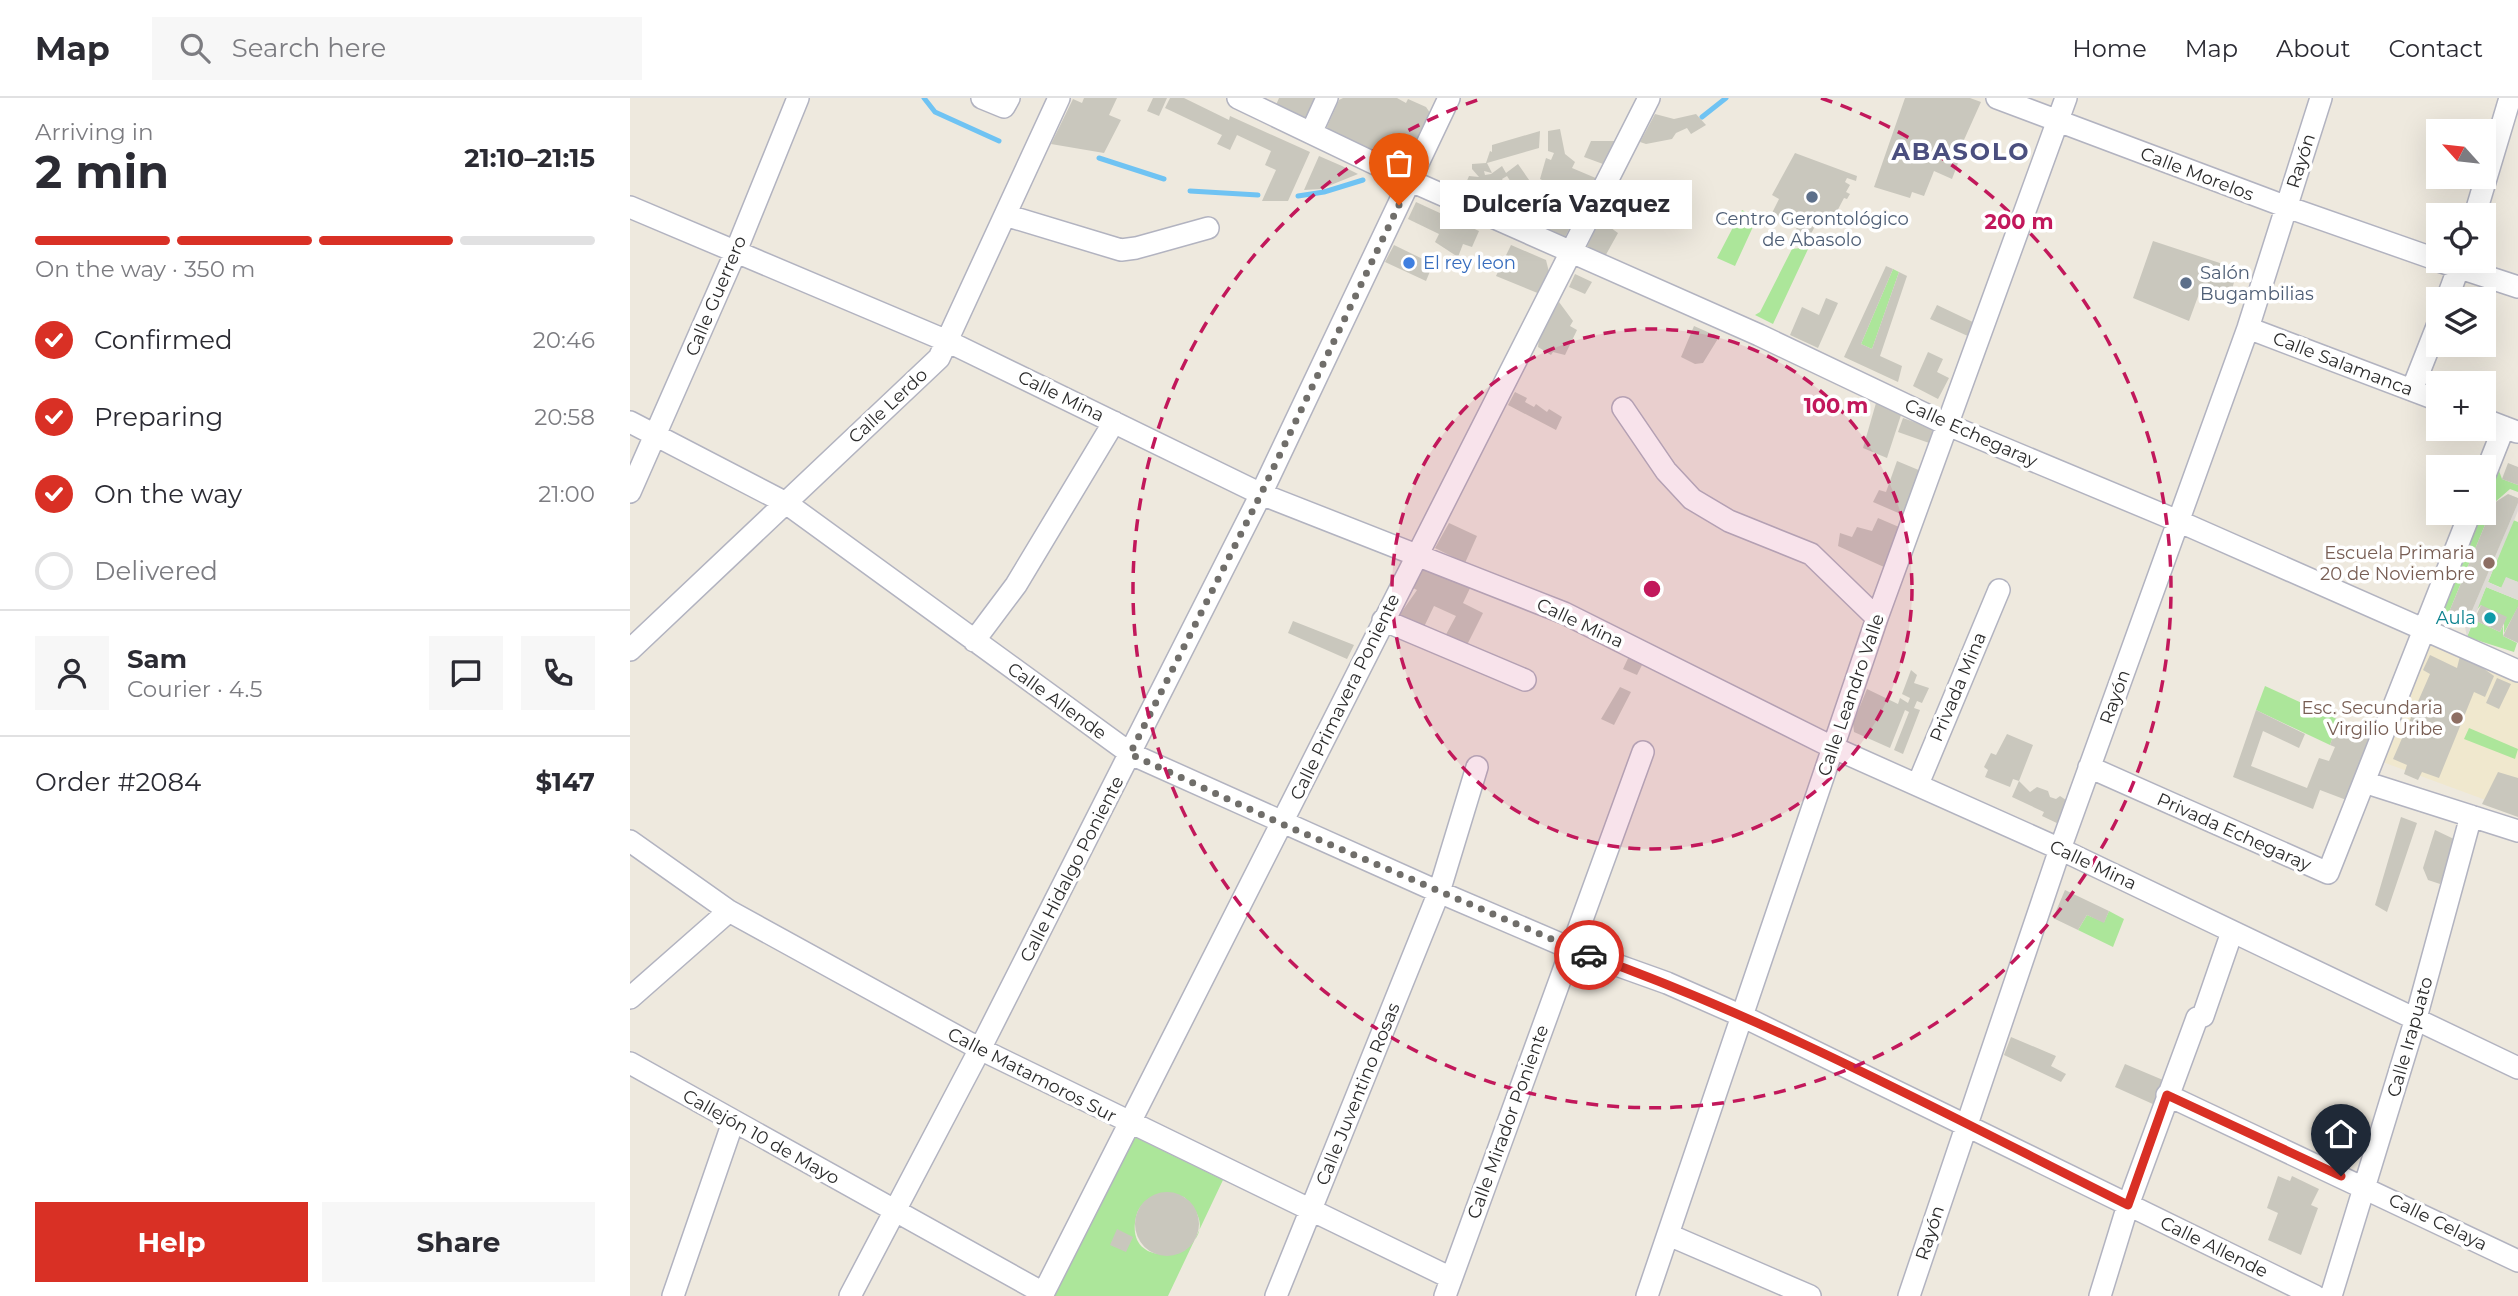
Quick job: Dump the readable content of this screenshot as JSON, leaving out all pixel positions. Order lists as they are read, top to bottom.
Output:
{
  "streets": {
    "street": [
      "Rayón",
      "Calle Morelos",
      "Calle Guerrero",
      "Calle Salamanca",
      "Calle Mina",
      "Calle Lerdo",
      "Calle Echegaray",
      "Privada Mina",
      "Calle Leandro Valle",
      "Calle Primavera Poniente",
      "Calle Allende",
      "Privada Echegaray",
      "Calle Hidalgo Poniente",
      "Calle Irapuato",
      "Calle Matamoros Sur",
      "Calle Juventino Rosas",
      "Calle Mirador Poniente",
      "Callejón 10 de Mayo",
      "Calle Celaya"
    ]
  },
  "crossings": [
    ["Rayón", "Calle Morelos"],
    ["Rayón", "Calle Salamanca"],
    ["Rayón", "Calle Mina"],
    ["Rayón", "Calle Echegaray"],
    ["Rayón", "Calle Allende"],
    ["Rayón", "Privada Echegaray"],
    ["Calle Morelos", "Calle Leandro Valle"],
    ["Calle Guerrero", "Calle Mina"],
    ["Calle Guerrero", "Calle Allende"],
    ["Calle Mina", "Calle Lerdo"],
    ["Calle Mina", "Privada Mina"],
    ["Calle Mina", "Calle Leandro Valle"],
    ["Calle Mina", "Calle Primavera Poniente"],
    ["Calle Mina", "Calle Hidalgo Poniente"],
    ["Calle Mina", "Calle Irapuato"],
    ["Calle Lerdo", "Calle Allende"],
    ["Calle Echegaray", "Calle Leandro Valle"],
    ["Calle Echegaray", "Calle Primavera Poniente"],
    ["Calle Echegaray", "Privada Echegaray"],
    ["Calle Echegaray", "Calle Hidalgo Poniente"],
    ["Calle Leandro Valle", "Calle Allende"],
    ["Calle Primavera Poniente", "Calle Allende"],
    ["Calle Primavera Poniente", "Calle Matamoros Sur"],
    ["Calle Primavera Poniente", "Callejón 10 de Mayo"],
    ["Calle Allende", "Calle Hidalgo Poniente"],
    ["Calle Allende", "Calle Juventino Rosas"],
    ["Calle Allende", "Calle Mirador Poniente"],
    ["Calle Hidalgo Poniente", "Calle Matamoros Sur"],
    ["Calle Hidalgo Poniente", "Callejón 10 de Mayo"],
    ["Calle Irapuato", "Calle Celaya"],
    ["Calle Matamoros Sur", "Calle Juventino Rosas"],
    ["Calle Matamoros Sur", "Calle Mirador Poniente"]
  ],
  "districts": ["ABASOLO"],
  "places": [
    "Centro Gerontológico de Abasolo",
    "Dulcería Vazquez",
    "El rey leon",
    "Salón Bugambilias",
    "Escuela Primaria 20 de Noviembre",
    "Aula",
    "Esc. Secundaria Virgilio Uribe"
  ],
  "north": "top left",
  "page": {
    "header": "Map",
    "search": "Search here",
    "nav": [
      "Home",
      "Map",
      "About",
      "Contact"
    ],
    "heading": ["2 min", "Arriving in", "21:10–21:15"],
    "panel": [
      "Sam",
      "Courier · 4.5",
      "Order #2084",
      "$147"
    ],
    "map_buttons": ["+", "−"],
    "bubble": "Dulcería Vazquez",
    "bar": "On the way · 350 m",
    "list": [
      ["Confirmed", "20:46"],
      ["Preparing", "20:58"],
      ["On the way", "21:00"],
      "Delivered"
    ],
    "buttons": ["Help", "Share"]
  },
  "rings": ["200 m", "100 m"]
}
